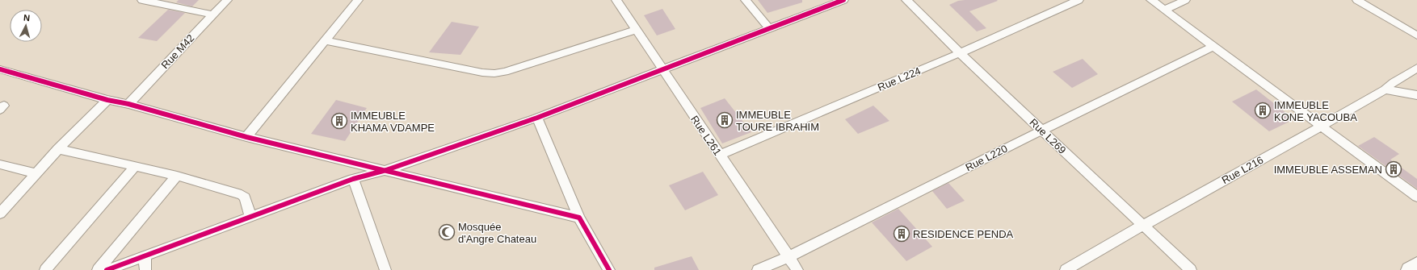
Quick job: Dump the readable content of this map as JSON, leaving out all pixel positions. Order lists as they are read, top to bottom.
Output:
{
  "streets": {
    "street": [
      "Rue M42",
      "Rue L224",
      "Rue L261",
      "Rue L269",
      "Rue L220",
      "Rue L216"
    ]
  },
  "crossings": [
    ["Rue L224", "Rue L261"],
    ["Rue L224", "Rue L269"],
    ["Rue L261", "Rue L220"],
    ["Rue L269", "Rue L220"],
    ["Rue L269", "Rue L216"]
  ],
  "places": {
    "building": [
      "IMMEUBLE KONE YACOUBA",
      "IMMEUBLE TOURE IBRAHIM",
      "IMMEUBLE KHAMA VDAMPE",
      "IMMEUBLE ASSEMAN",
      "RESIDENCE PENDA"
    ],
    "mosque": ["Mosquée d'Angre Chateau"]
  },
  "north": "top"
}
